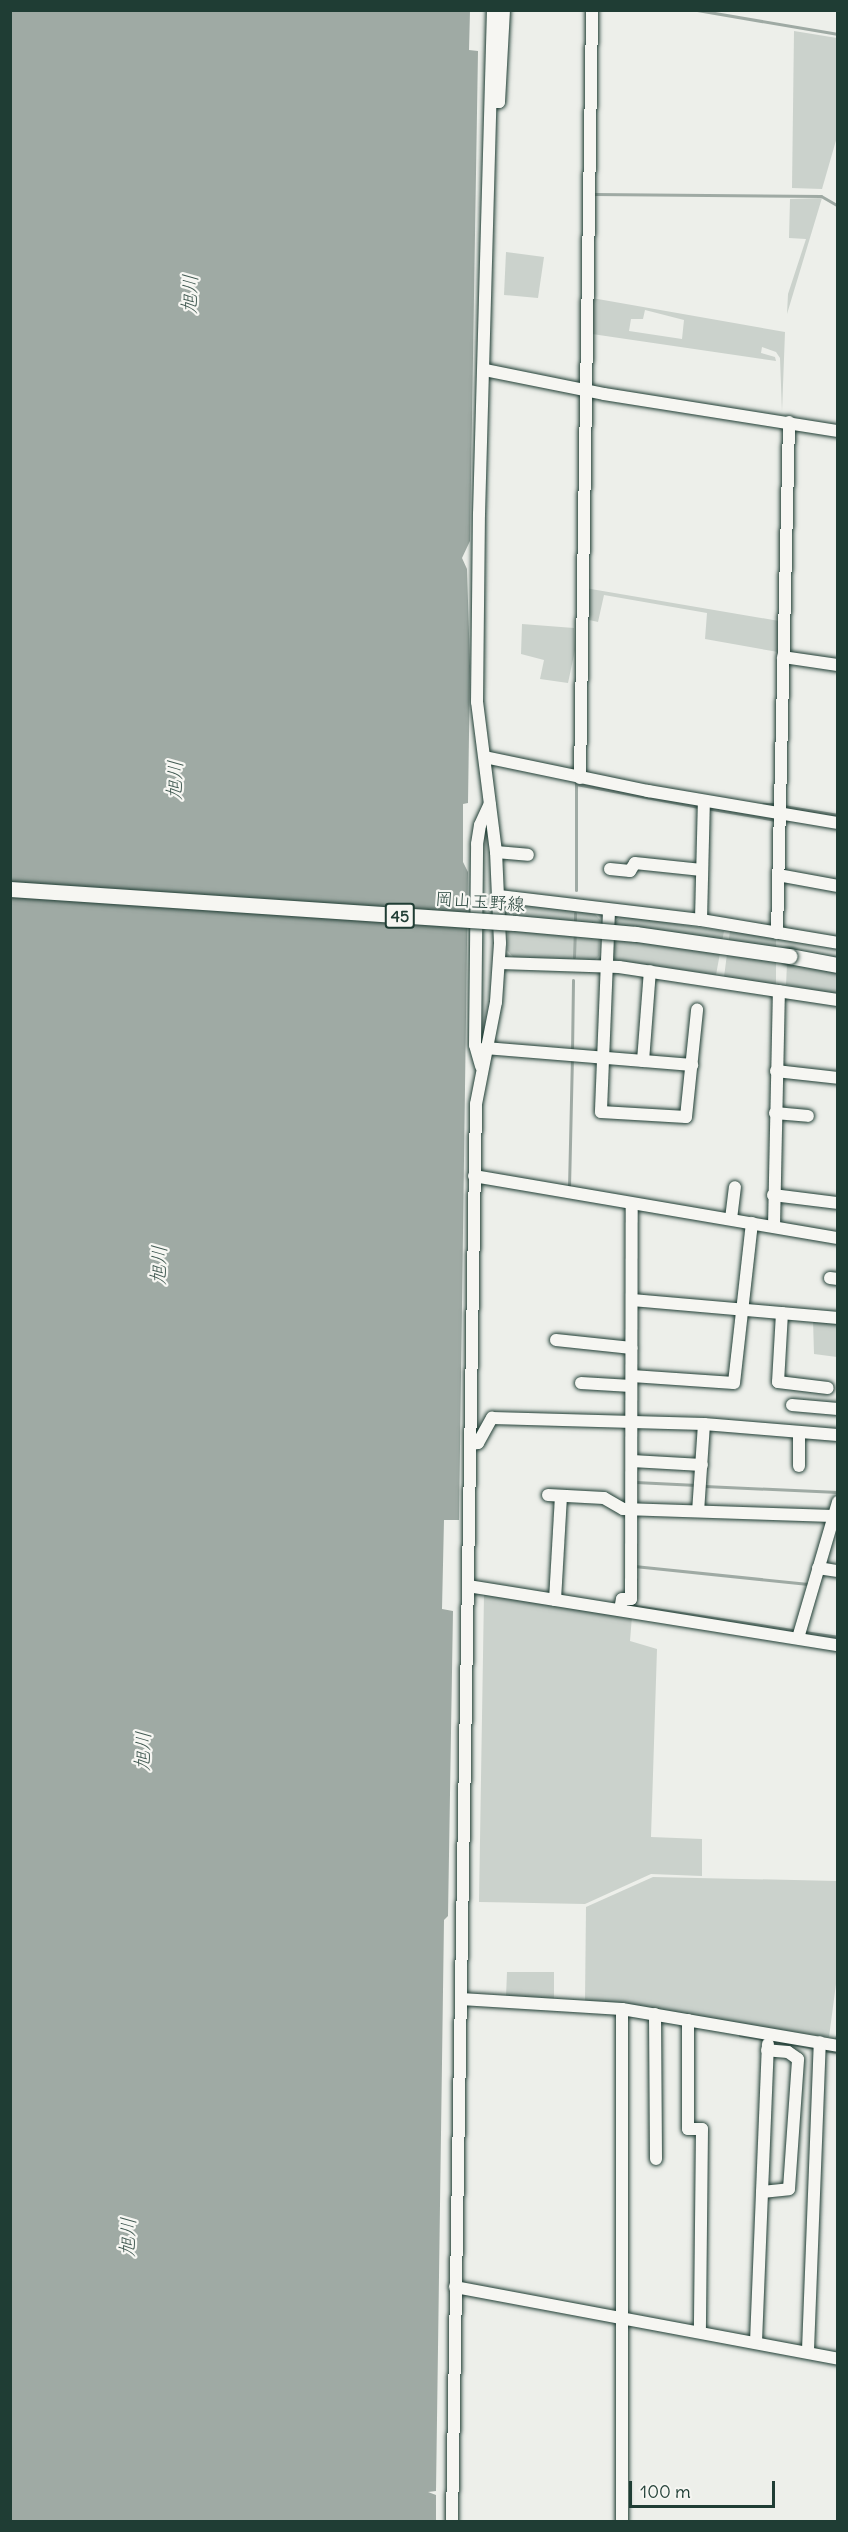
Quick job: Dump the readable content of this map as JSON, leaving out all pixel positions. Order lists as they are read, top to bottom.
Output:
{
  "streets": {
    "main road": ["岡山玉野線", "45"]
  },
  "water": ["旭川"],
  "scale_bar": "100 m"
}
